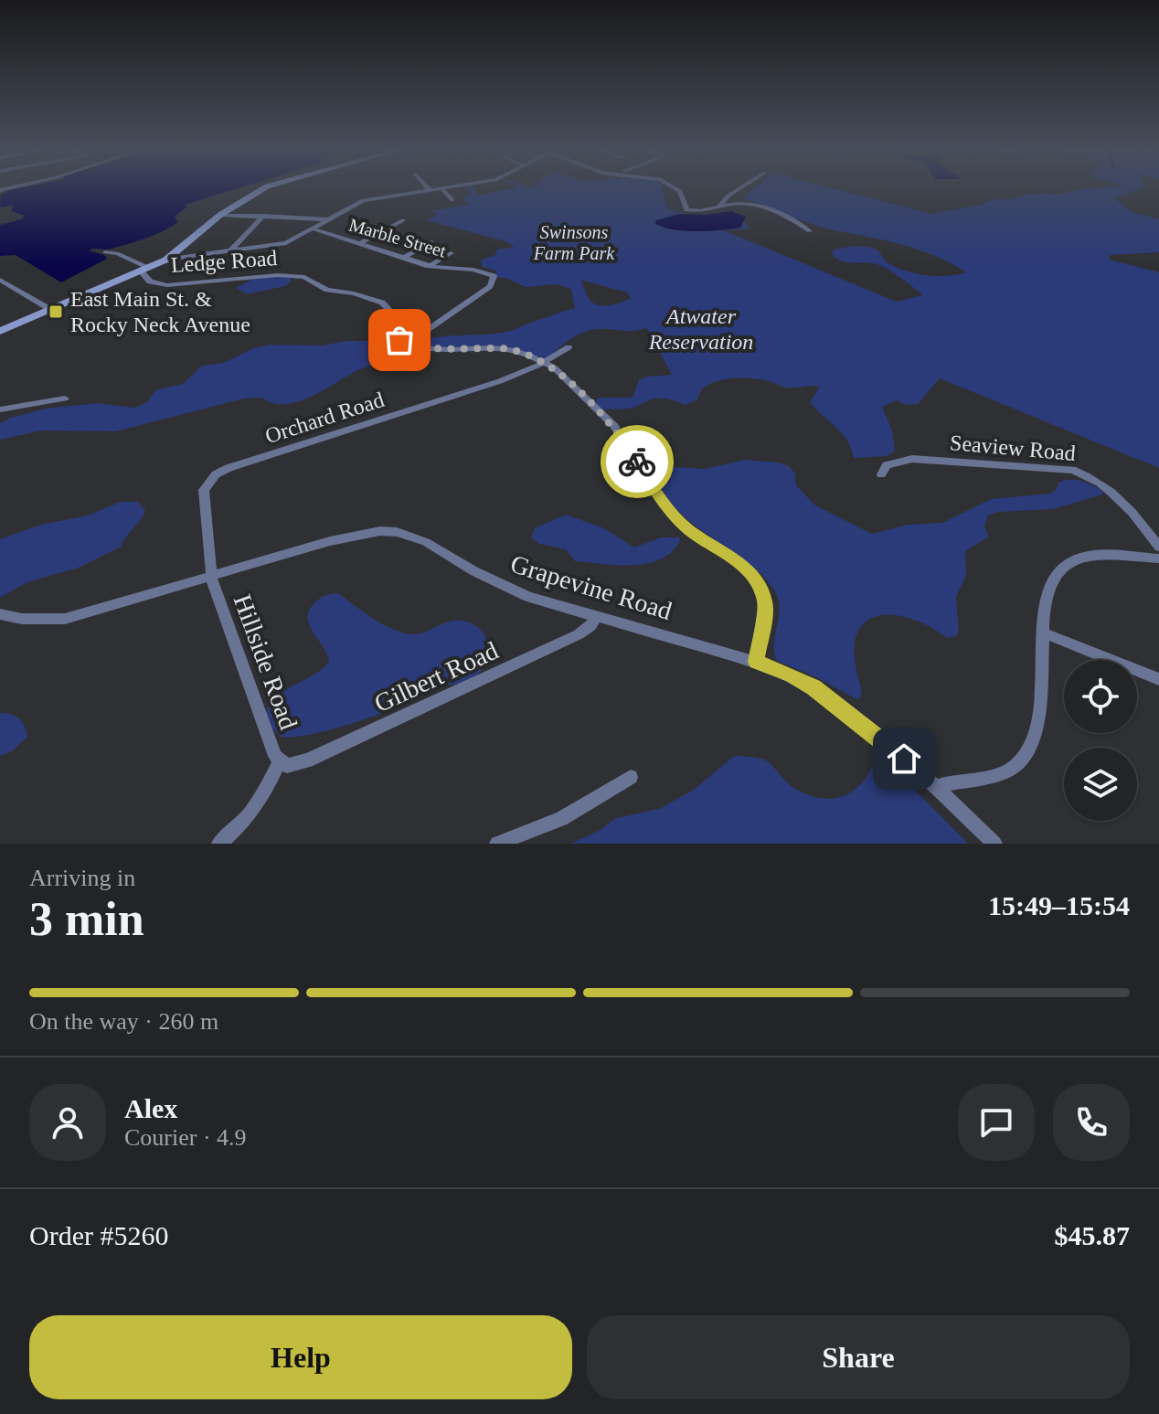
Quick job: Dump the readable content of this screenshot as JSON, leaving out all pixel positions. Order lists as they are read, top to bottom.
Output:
{
  "streets": {
    "street": [
      "Marble Street",
      "Ledge Road",
      "Orchard Road",
      "Seaview Road",
      "Grapevine Road",
      "Hillside Road",
      "Gilbert Road"
    ]
  },
  "crossings": [
    ["Marble Street", "Ledge Road"],
    ["Orchard Road", "Grapevine Road"],
    ["Orchard Road", "Hillside Road"],
    ["Grapevine Road", "Hillside Road"],
    ["Grapevine Road", "Gilbert Road"],
    ["Hillside Road", "Gilbert Road"]
  ],
  "parks": ["Swinsons Farm Park", "Atwater Reservation"],
  "places": {
    "transit": ["East Main St. & Rocky Neck Avenue"]
  },
  "page": {
    "heading": ["3 min", "Arriving in", "15:49–15:54"],
    "panel": [
      "Alex",
      "Courier · 4.9",
      "Order #5260",
      "$45.87"
    ],
    "bar": "On the way · 260 m",
    "buttons": ["Help", "Share"]
  }
}
